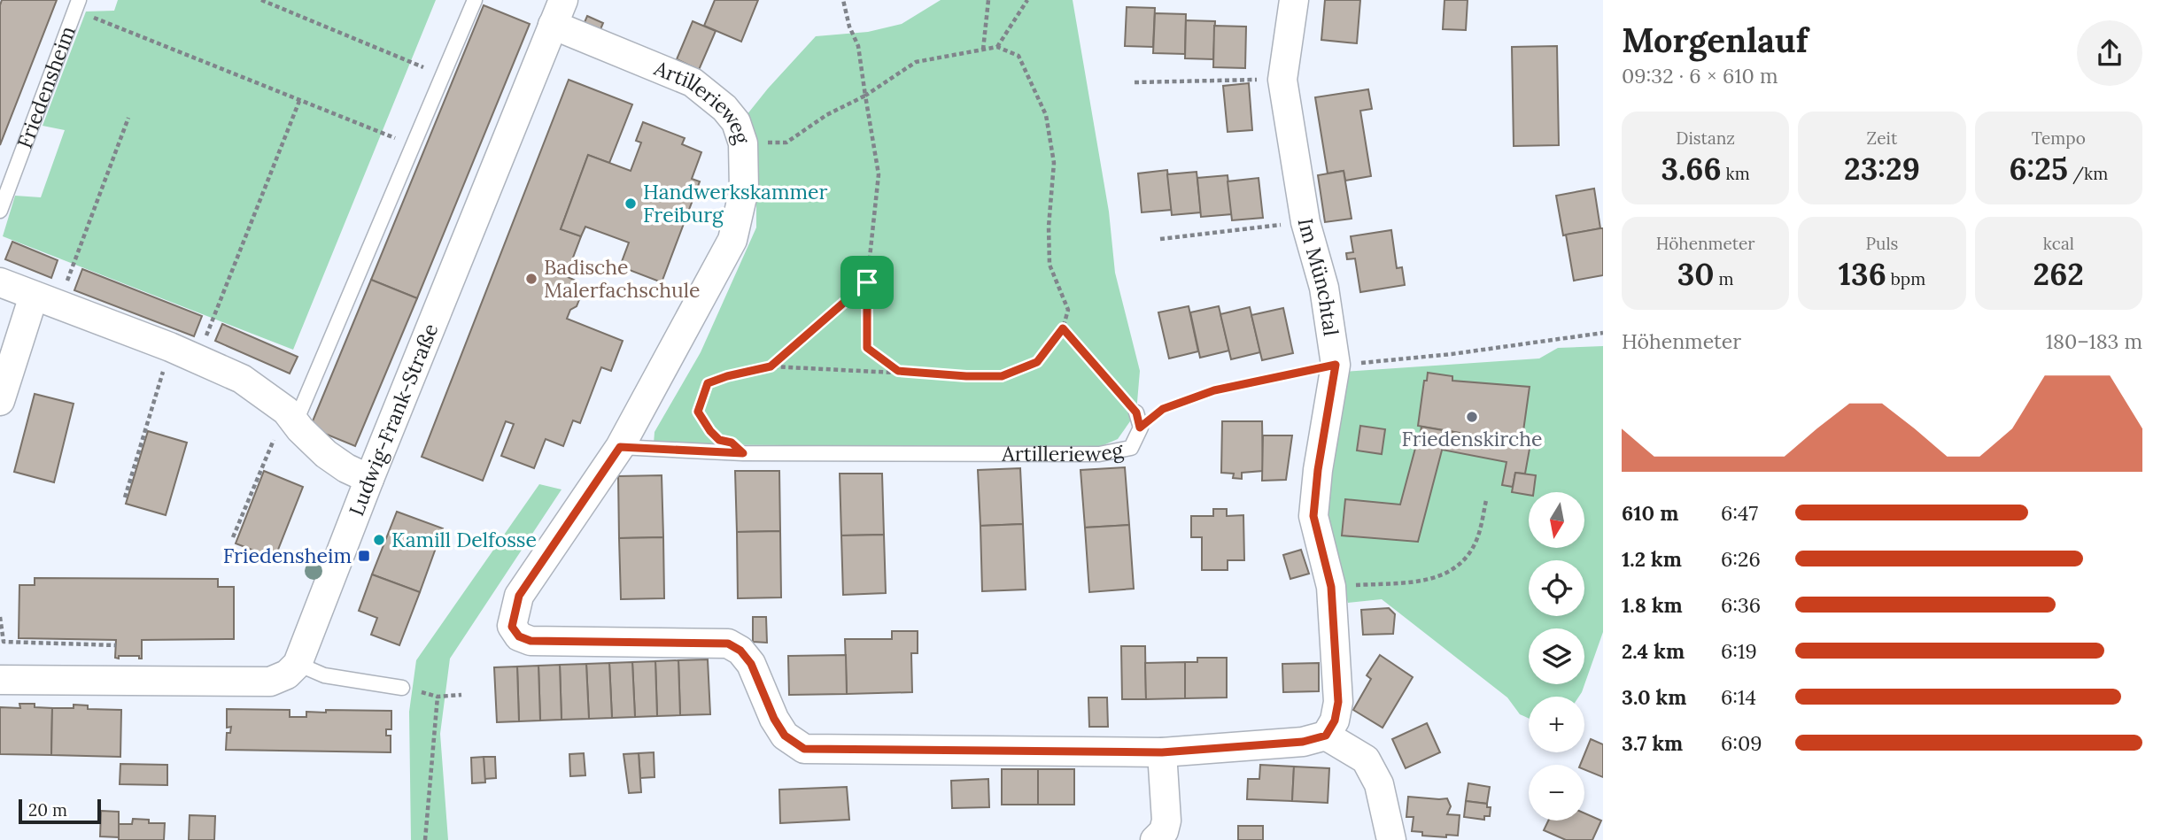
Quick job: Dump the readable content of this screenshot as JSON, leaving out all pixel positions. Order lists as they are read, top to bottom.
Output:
{
  "streets": {
    "street": ["Artillerieweg", "Im Münchtal", "Ludwig-Frank-Straße"],
    "lane": ["Friedensheim"]
  },
  "crossings": [
    ["Artillerieweg", "Ludwig-Frank-Straße"]
  ],
  "places": {
    "other": [
      "Handwerkskammer Freiburg",
      "Badische Malerfachschule",
      "Friedenskirche",
      "Kamill Delfosse"
    ],
    "transit": ["Friedensheim"]
  },
  "scale_bar": "20 m",
  "north": "bottom",
  "page": {
    "heading": ["Morgenlauf", "09:32 · 6 × 610 m"],
    "stats": [
      ["Distanz", "3.66 km"],
      ["Zeit", "23:29"],
      ["Tempo", "6:25 /km"],
      ["Höhenmeter", "30 m"],
      ["Puls", "136 bpm"],
      ["kcal", "262"]
    ],
    "chart": ["Höhenmeter", "180–183 m"],
    "list": [
      {
        "name": "610 m",
        "note": "6:47"
      },
      {
        "name": "1.2 km",
        "note": "6:26"
      },
      {
        "name": "1.8 km",
        "note": "6:36"
      },
      {
        "name": "2.4 km",
        "note": "6:19"
      },
      {
        "name": "3.0 km",
        "note": "6:14"
      },
      {
        "name": "3.7 km",
        "note": "6:09"
      }
    ],
    "map_buttons": ["+", "−"],
    "scale": "20 m"
  }
}
